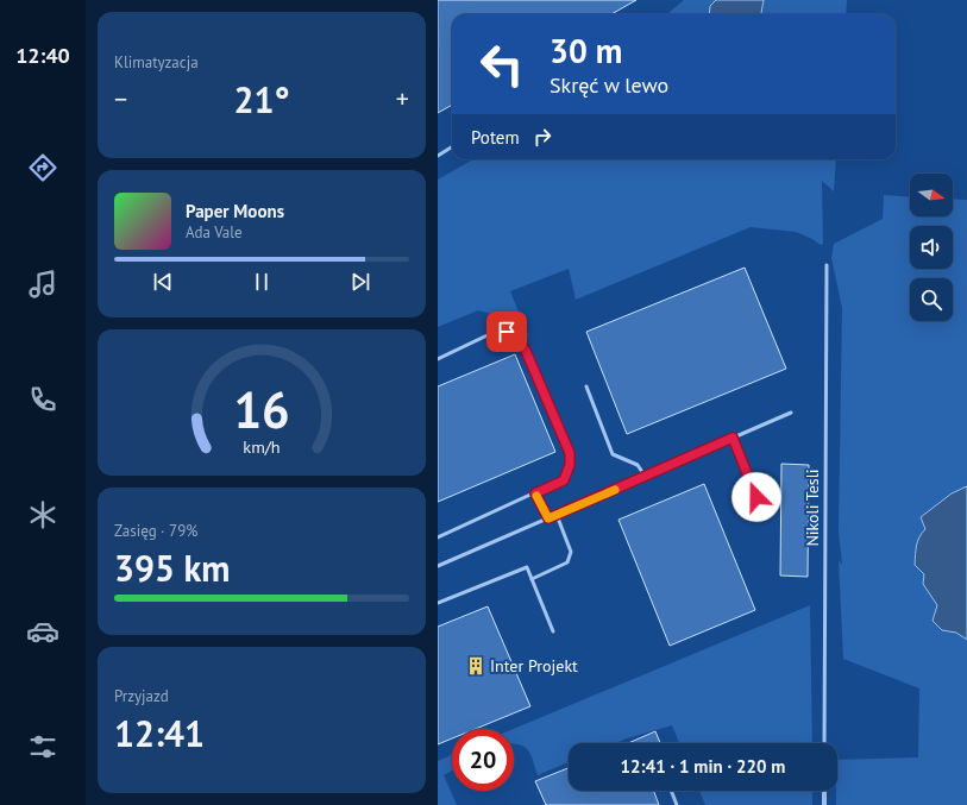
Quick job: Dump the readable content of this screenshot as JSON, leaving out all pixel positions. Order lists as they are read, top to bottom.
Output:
{
  "streets": {
    "lane": ["Nikoli Tesli"]
  },
  "places": {
    "building": ["Inter Projekt"]
  },
  "north": "right",
  "page": {
    "tabs": "12:40",
    "tile": [
      "Klimatyzacja",
      ["Zasięg · 79%", "395 km"],
      ["Przyjazd", "12:41"]
    ],
    "turn": ["30 m", "Skręć w lewo"],
    "heat": ["−", "21°", "+"],
    "then": "Potem",
    "song": ["Paper Moons", "Ada Vale"],
    "limit": "20",
    "trip": "12:41 · 1 min · 220 m",
    "gauge": ["16", "km/h"]
  }
}
